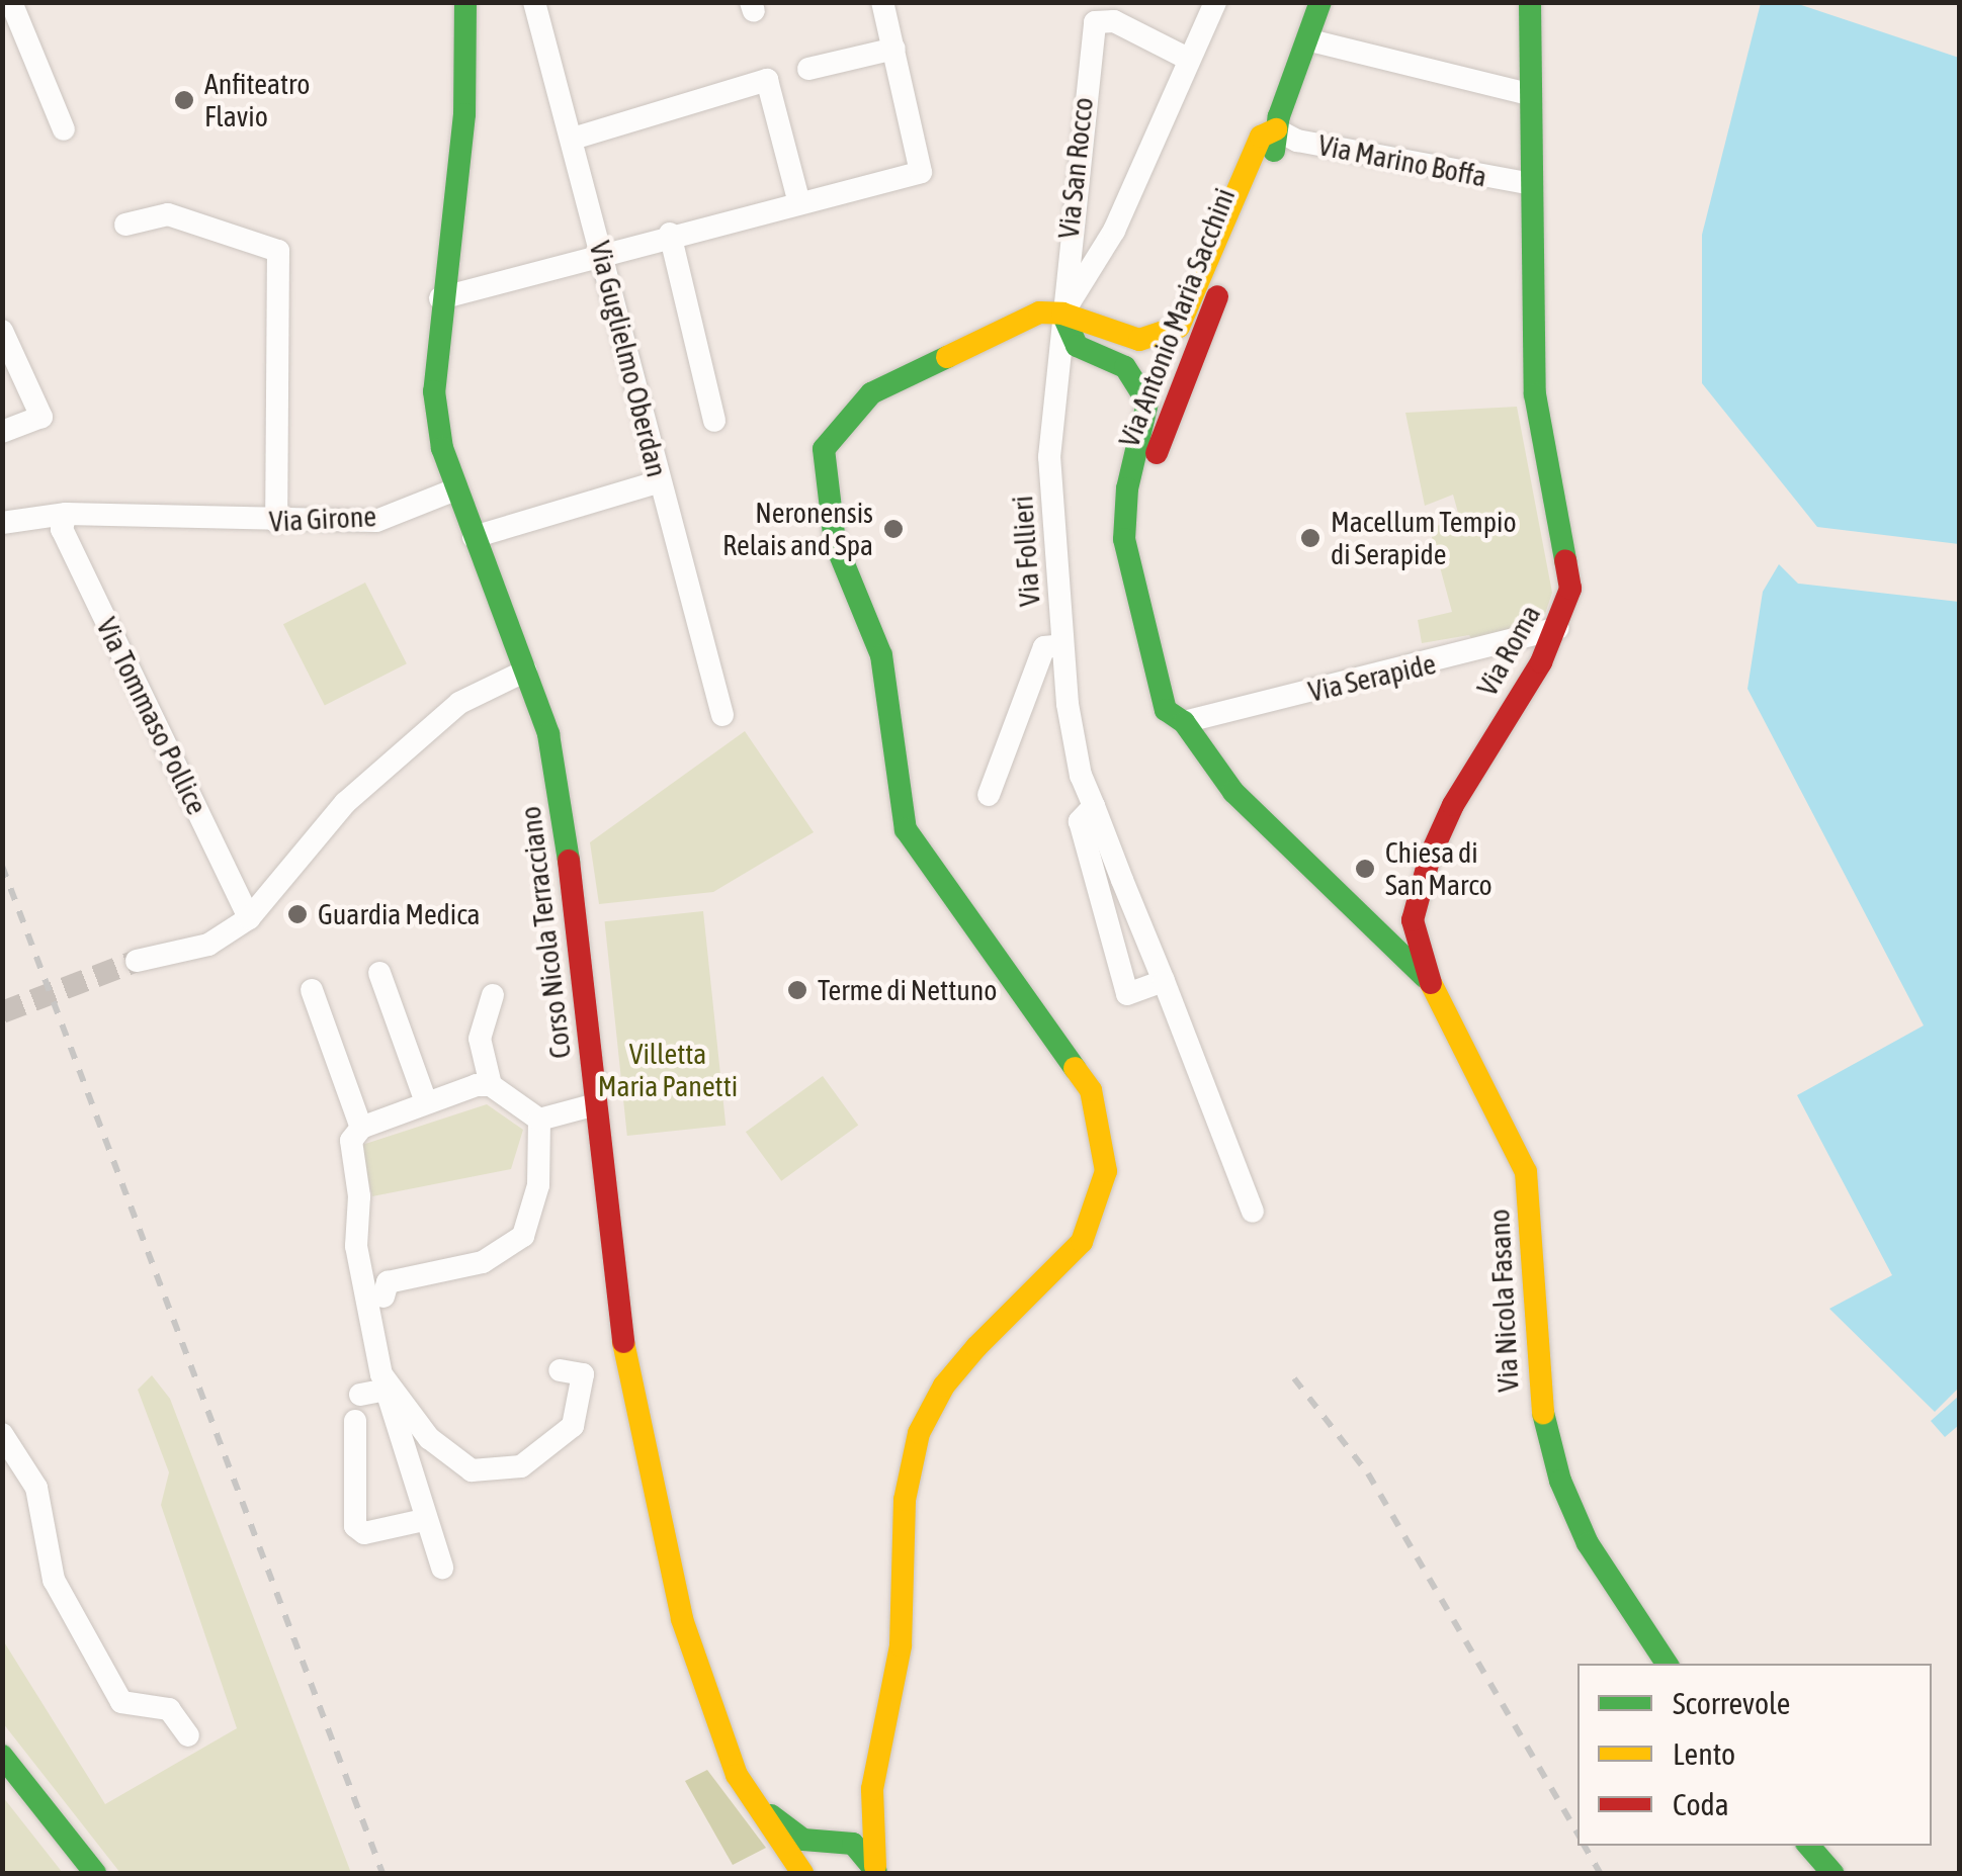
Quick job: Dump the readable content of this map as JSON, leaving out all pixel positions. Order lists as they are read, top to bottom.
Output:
{
  "streets": {
    "street": [
      "Via Marino Boffa",
      "Via San Rocco",
      "Via Antonio Maria Sacchini",
      "Via Guglielmo Oberdan",
      "Via Girone",
      "Via Follieri",
      "Via Roma",
      "Via Serapide",
      "Via Tommaso Pollice",
      "Corso Nicola Terracciano",
      "Via Nicola Fasano"
    ]
  },
  "crossings": [
    ["Via Marino Boffa", "Via Antonio Maria Sacchini"],
    ["Via Marino Boffa", "Via Roma"],
    ["Via San Rocco", "Via Follieri"],
    ["Via Antonio Maria Sacchini", "Via Serapide"],
    ["Via Girone", "Via Tommaso Pollice"],
    ["Via Girone", "Corso Nicola Terracciano"],
    ["Via Roma", "Via Serapide"],
    ["Via Roma", "Via Nicola Fasano"]
  ],
  "parks": ["Villetta Maria Panetti"],
  "places": [
    "Anfiteatro Flavio",
    "Neronensis Relais and Spa",
    "Macellum Tempio di Serapide",
    "Chiesa di San Marco",
    "Guardia Medica",
    "Terme di Nettuno"
  ],
  "legend": ["Scorrevole", "Lento", "Coda"]
}
